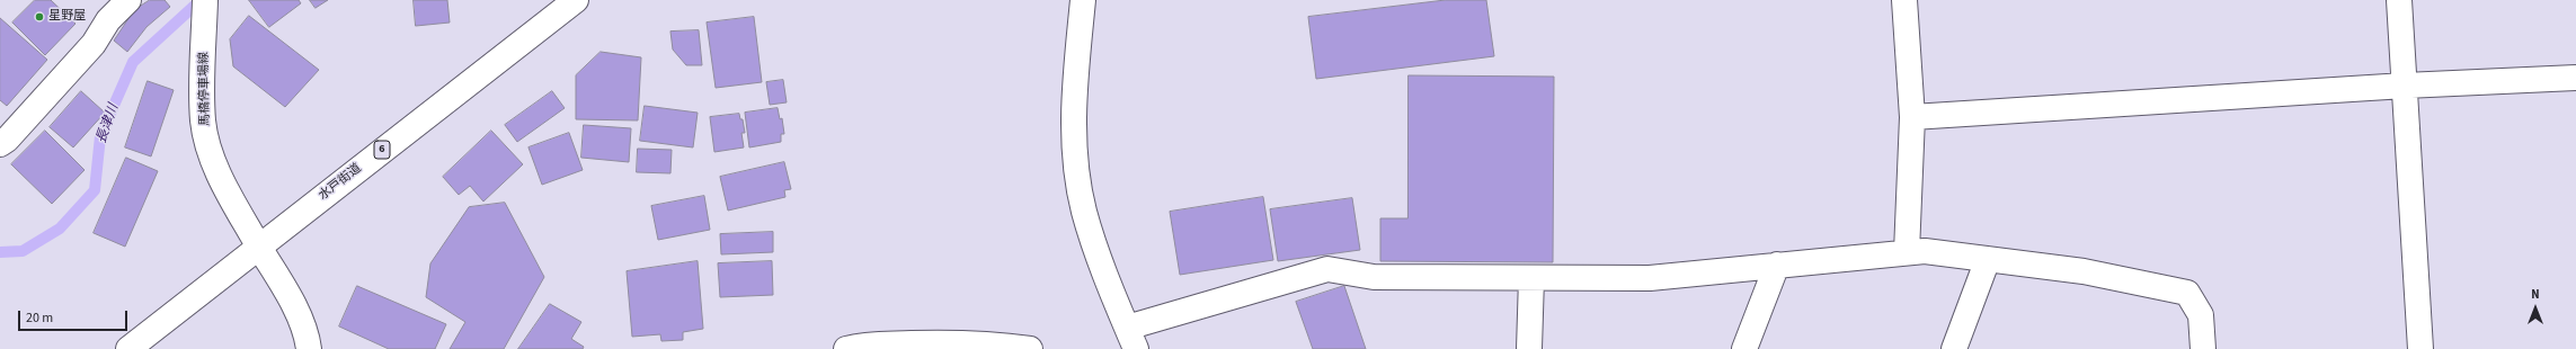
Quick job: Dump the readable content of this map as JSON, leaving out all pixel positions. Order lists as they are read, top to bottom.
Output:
{
  "streets": {
    "main road": ["馬橋停車場線", "6", "水戸街道"]
  },
  "crossings": [
    ["馬橋停車場線", "水戸街道"]
  ],
  "water": ["長津川"],
  "places": ["星野屋"],
  "scale_bar": "20 m",
  "north": "top"
}
